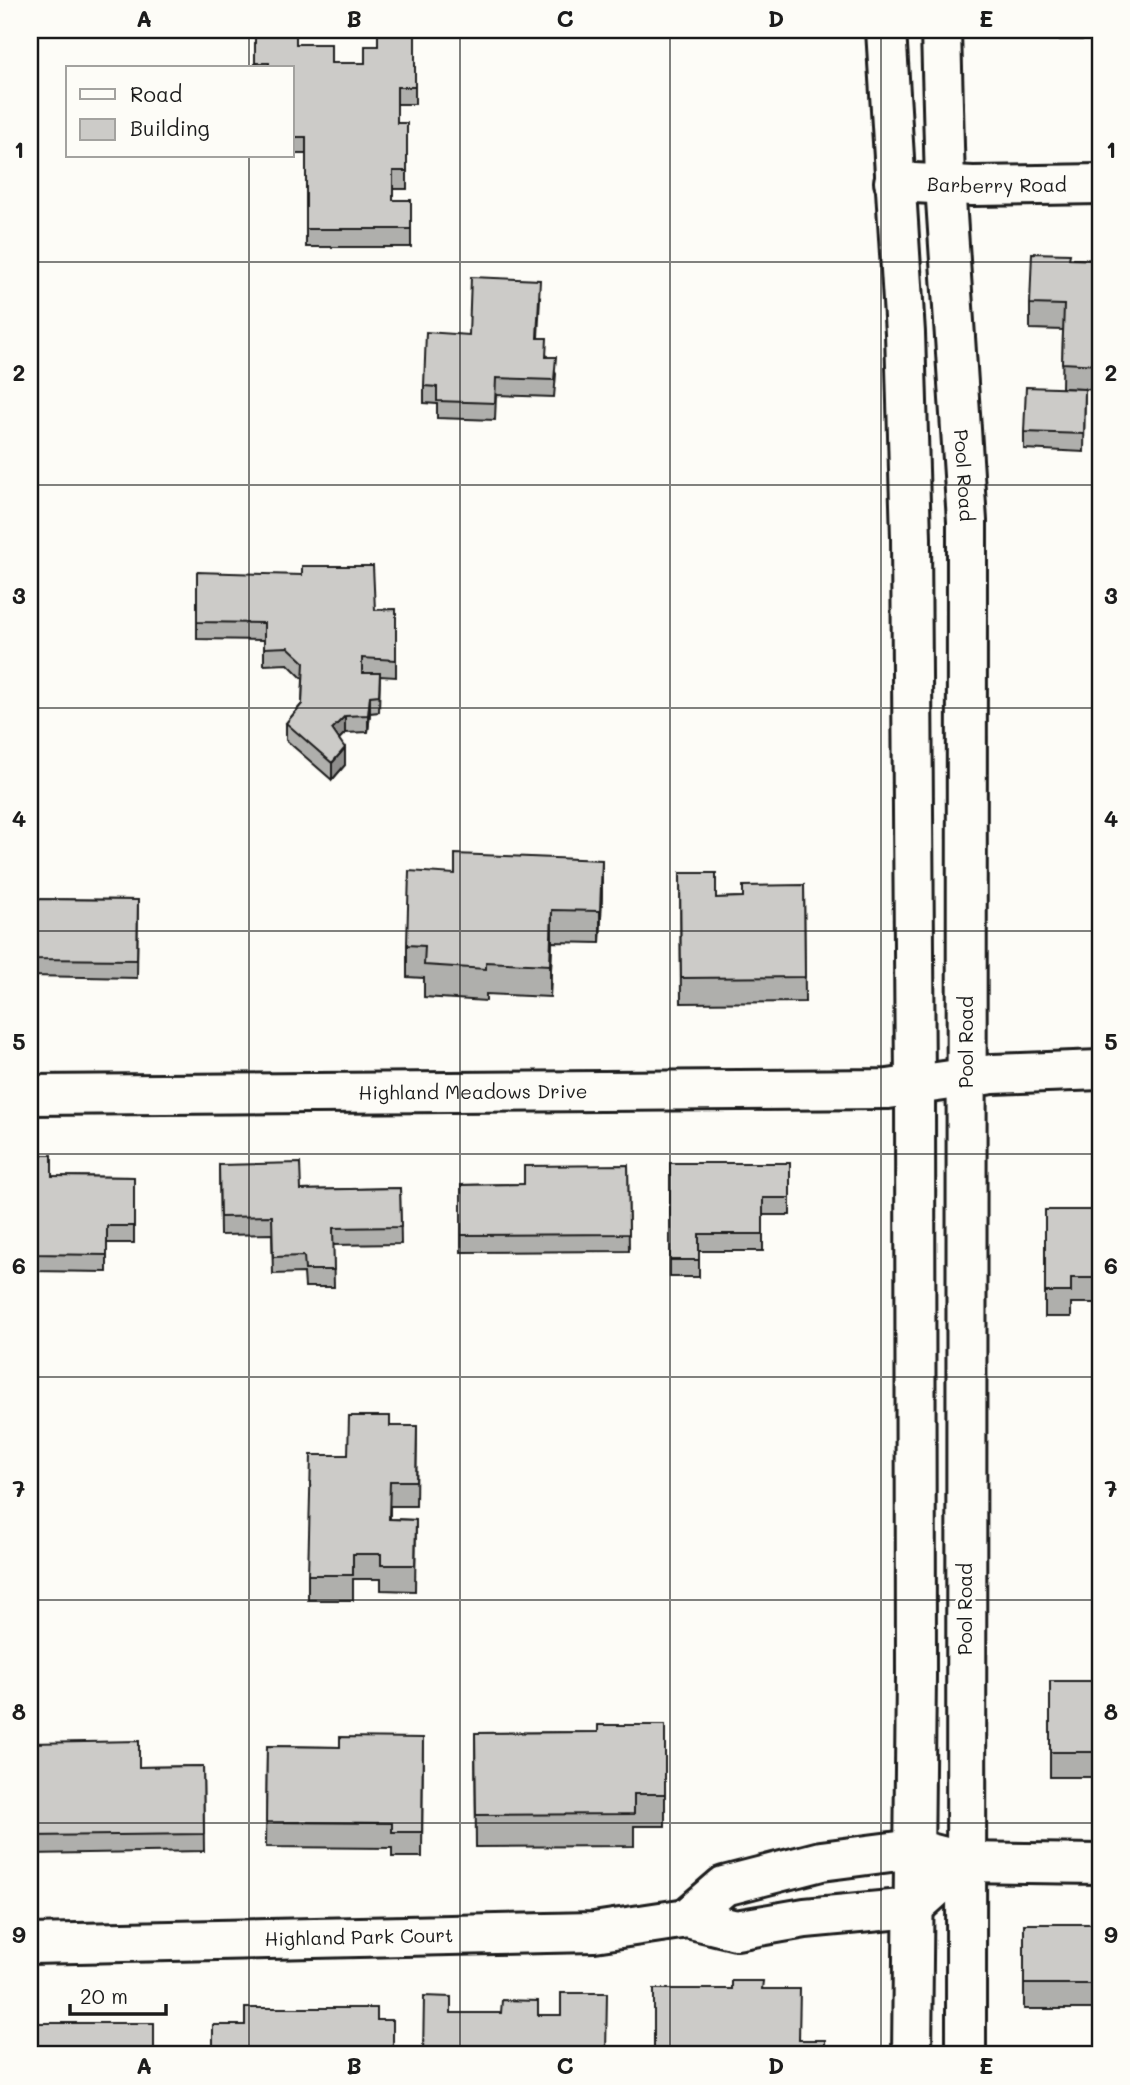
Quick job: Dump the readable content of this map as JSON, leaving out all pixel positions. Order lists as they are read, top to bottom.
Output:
{
  "streets": {
    "main road": [
      "Barberry Road",
      "Pool Road",
      "Highland Meadows Drive",
      "Highland Park Court"
    ]
  },
  "crossings": [
    ["Barberry Road", "Pool Road"],
    ["Pool Road", "Highland Meadows Drive"]
  ],
  "legend": ["Road", "Building"],
  "scale_bar": "20 m",
  "grid": {
    "columns": [
      "A",
      "B",
      "C",
      "D",
      "E"
    ],
    "rows": [
      "1",
      "2",
      "3",
      "4",
      "5",
      "6",
      "7",
      "8",
      "9"
    ]
  }
}
